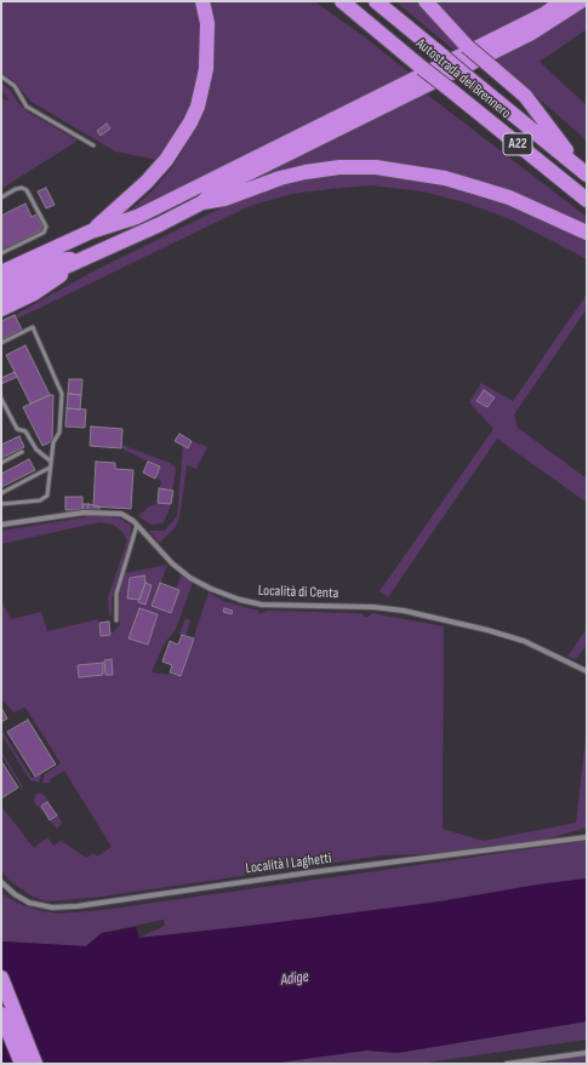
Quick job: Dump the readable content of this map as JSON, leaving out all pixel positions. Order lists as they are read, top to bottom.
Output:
{
  "streets": {
    "highway": ["Autostrada del Brennero", "A22"],
    "street": ["Località di Centa", "Località I Laghetti"]
  },
  "water": ["Adige"]
}
